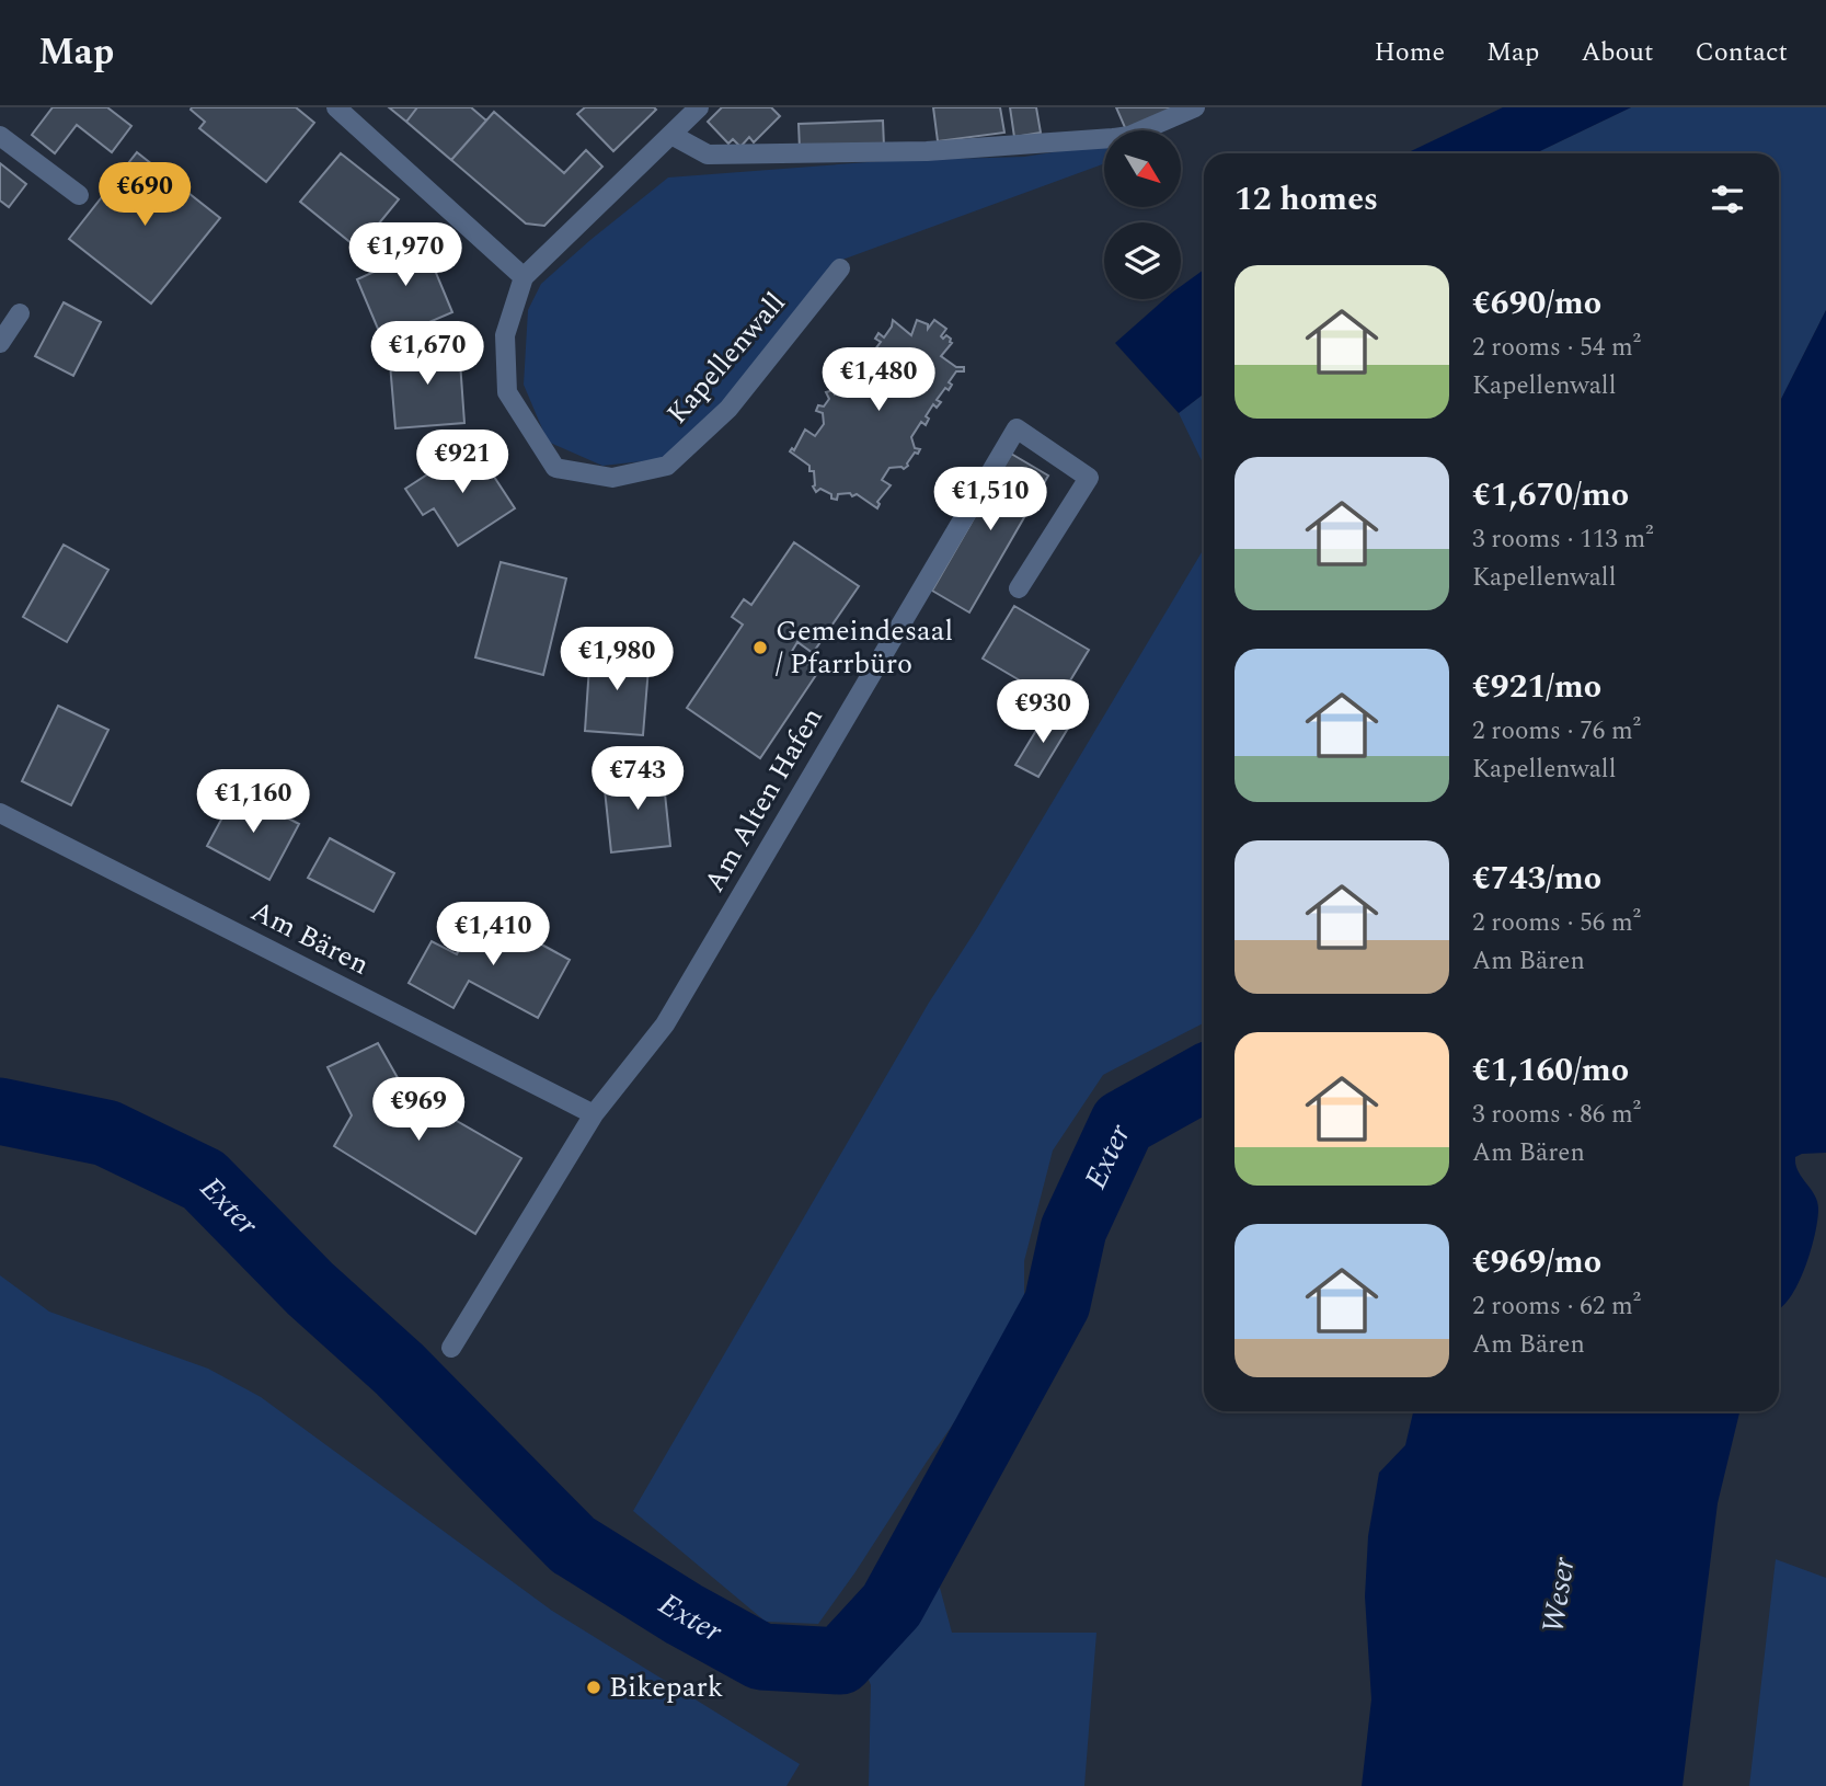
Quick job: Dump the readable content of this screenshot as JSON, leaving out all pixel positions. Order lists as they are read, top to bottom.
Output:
{
  "streets": {
    "street": ["Kapellenwall", "Am Alten Hafen", "Am Bären"]
  },
  "crossings": [
    ["Am Alten Hafen", "Am Bären"]
  ],
  "water": ["Exter", "Weser"],
  "places": ["Gemeindesaal / Pfarrbüro", "Bikepark"],
  "north": "bottom right",
  "page": {
    "header": "Map",
    "nav": [
      "Home",
      "Map",
      "About",
      "Contact"
    ],
    "heading": "12 homes",
    "price": [
      "€690",
      "€1,970",
      "€1,670",
      "€1,480",
      "€921",
      "€1,510",
      "€1,980",
      "€930",
      "€743",
      "€1,160",
      "€1,410",
      "€969"
    ],
    "list": [
      {
        "name": "€690/mo",
        "note": "2 rooms · 54 m² · Kapellenwall"
      },
      {
        "name": "€1,670/mo",
        "note": "3 rooms · 113 m² · Kapellenwall"
      },
      {
        "name": "€921/mo",
        "note": "2 rooms · 76 m² · Kapellenwall"
      },
      {
        "name": "€743/mo",
        "note": "2 rooms · 56 m² · Am Bären"
      },
      {
        "name": "€1,160/mo",
        "note": "3 rooms · 86 m² · Am Bären"
      },
      {
        "name": "€969/mo",
        "note": "2 rooms · 62 m² · Am Bären"
      }
    ]
  }
}
